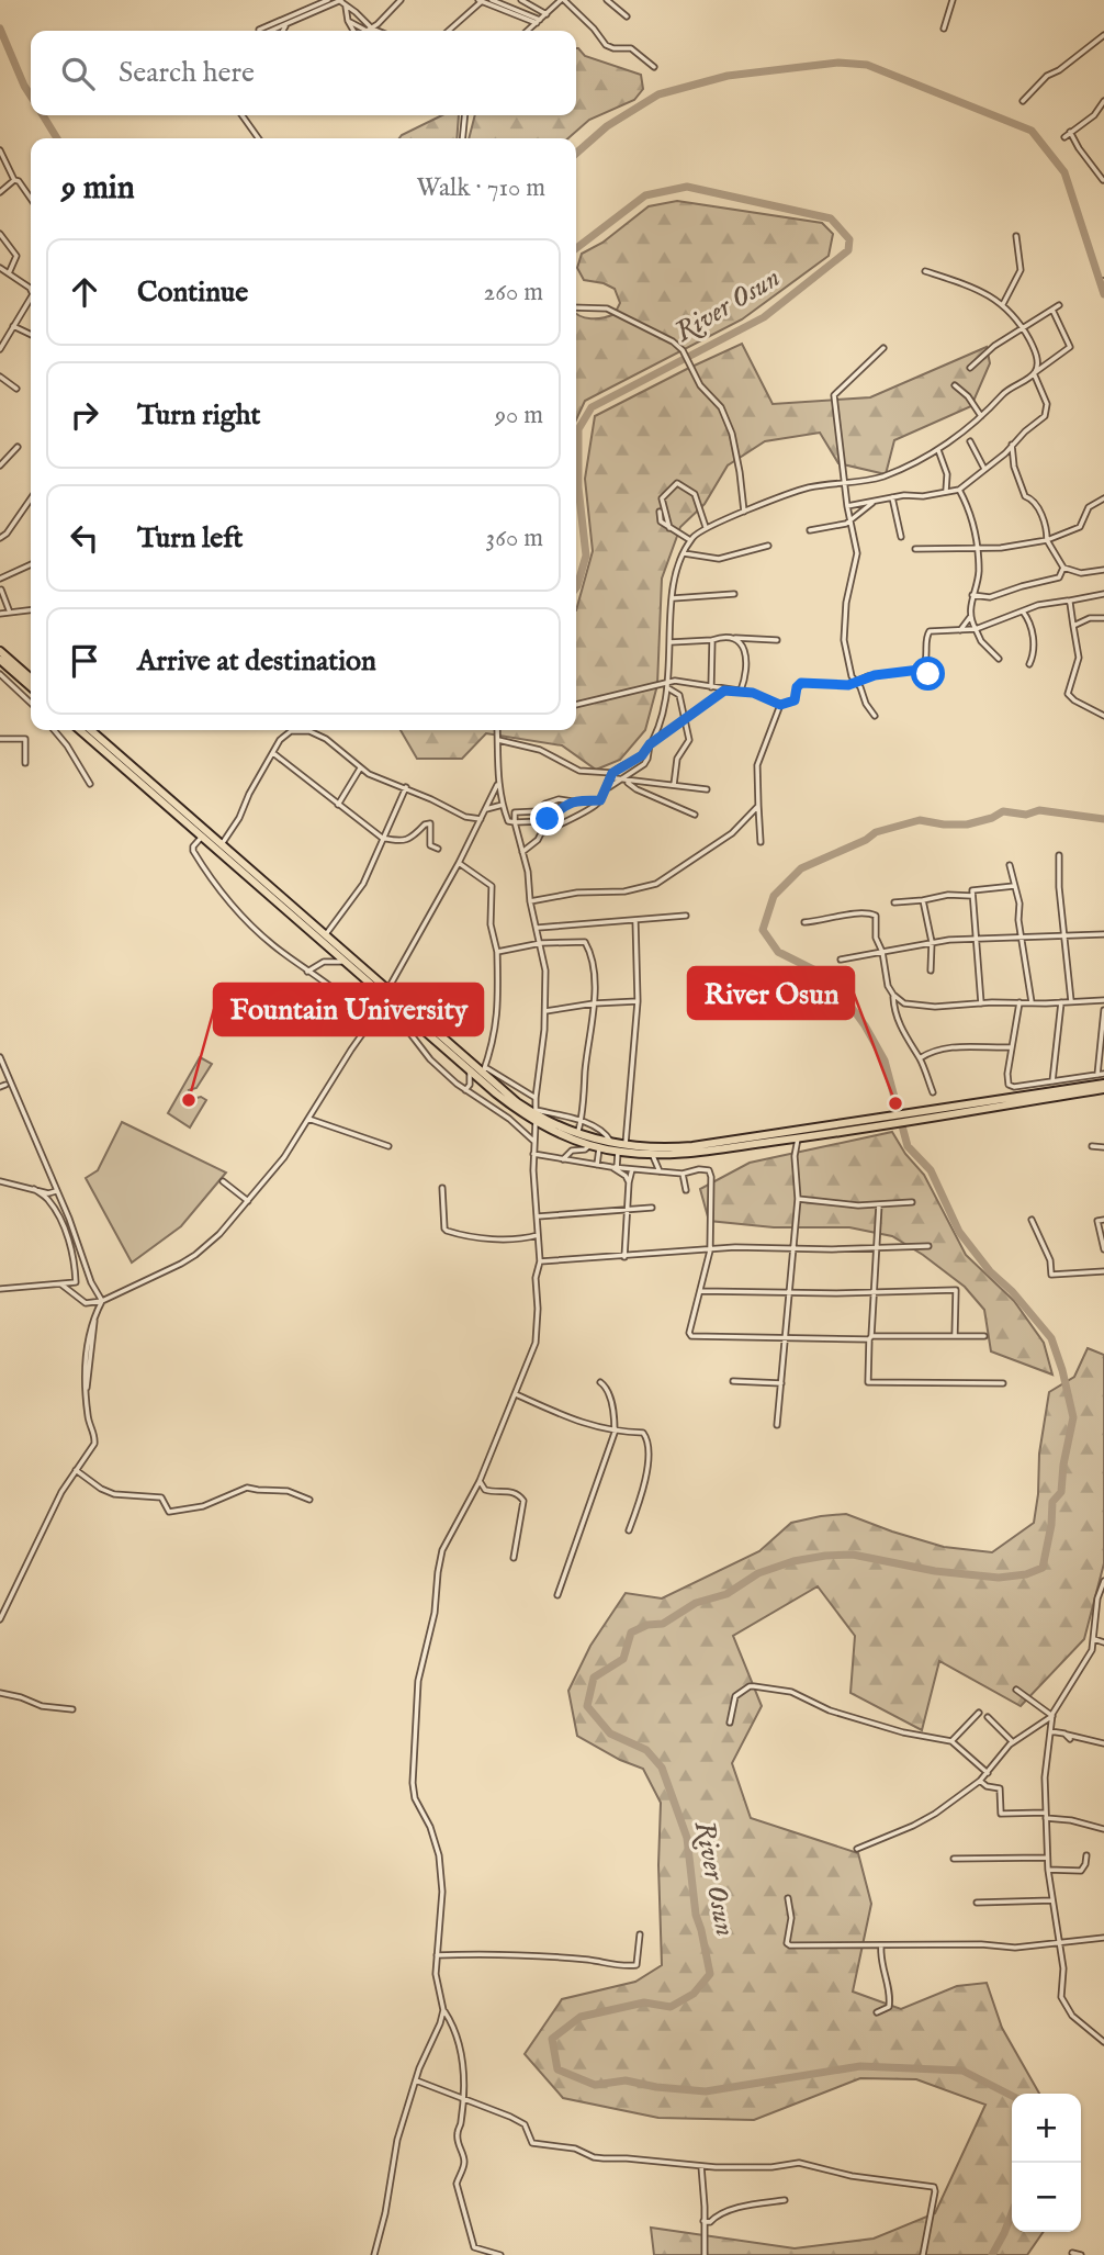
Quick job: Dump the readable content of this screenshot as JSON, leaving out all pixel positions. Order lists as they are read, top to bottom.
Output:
{
  "water": ["River Osun"],
  "places": ["Fountain University", "River Osun"],
  "page": {
    "search": "Search here",
    "heading": ["9 min", "Walk · 710 m"],
    "list": [
      ["Continue", "260 m"],
      ["Turn right", "90 m"],
      ["Turn left", "360 m"],
      "Arrive at destination"
    ],
    "map_buttons": ["+", "−"]
  }
}
